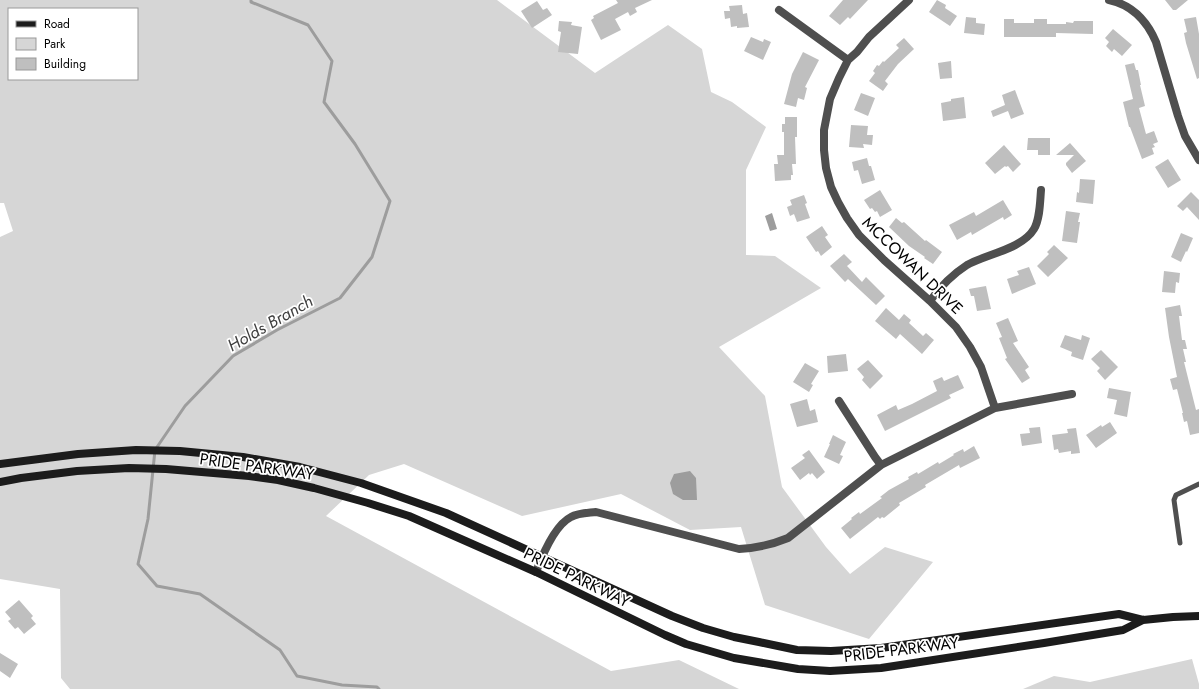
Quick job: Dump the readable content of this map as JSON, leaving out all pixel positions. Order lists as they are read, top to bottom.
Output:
{
  "streets": {
    "main road": ["PRIDE PARKWAY"],
    "street": ["MCCOWAN DRIVE"]
  },
  "water": ["Holds Branch"],
  "legend": ["Road", "Park", "Building"]
}
